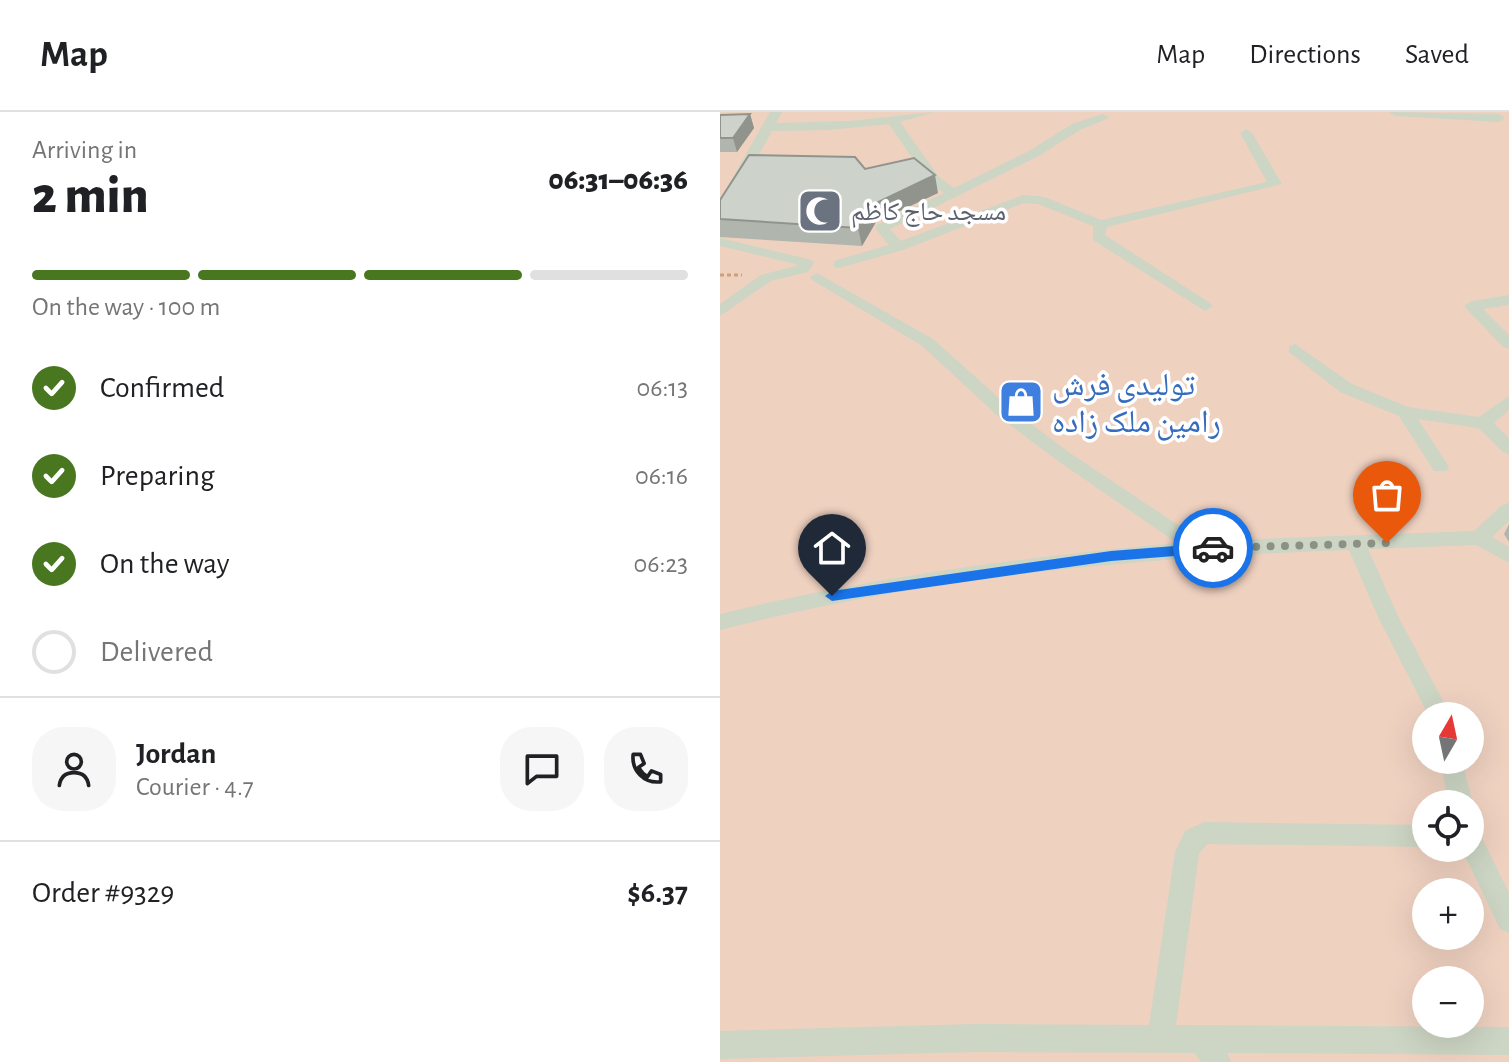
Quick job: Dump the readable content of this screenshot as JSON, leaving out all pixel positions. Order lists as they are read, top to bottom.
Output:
{
  "places": {
    "mosque": ["مسجد حاج کاظم"],
    "shop": ["تولیدی فرش رامین ملک زاده"]
  },
  "north": "top",
  "page": {
    "header": "Map",
    "nav": ["Map", "Directions", "Saved"],
    "heading": ["2 min", "Arriving in", "06:31–06:36"],
    "panel": [
      "Jordan",
      "Courier · 4.7",
      "Order #9329",
      "$6.37"
    ],
    "bar": "On the way · 100 m",
    "list": [
      ["Confirmed", "06:13"],
      ["Preparing", "06:16"],
      ["On the way", "06:23"],
      "Delivered"
    ],
    "map_buttons": ["+", "−"]
  }
}
